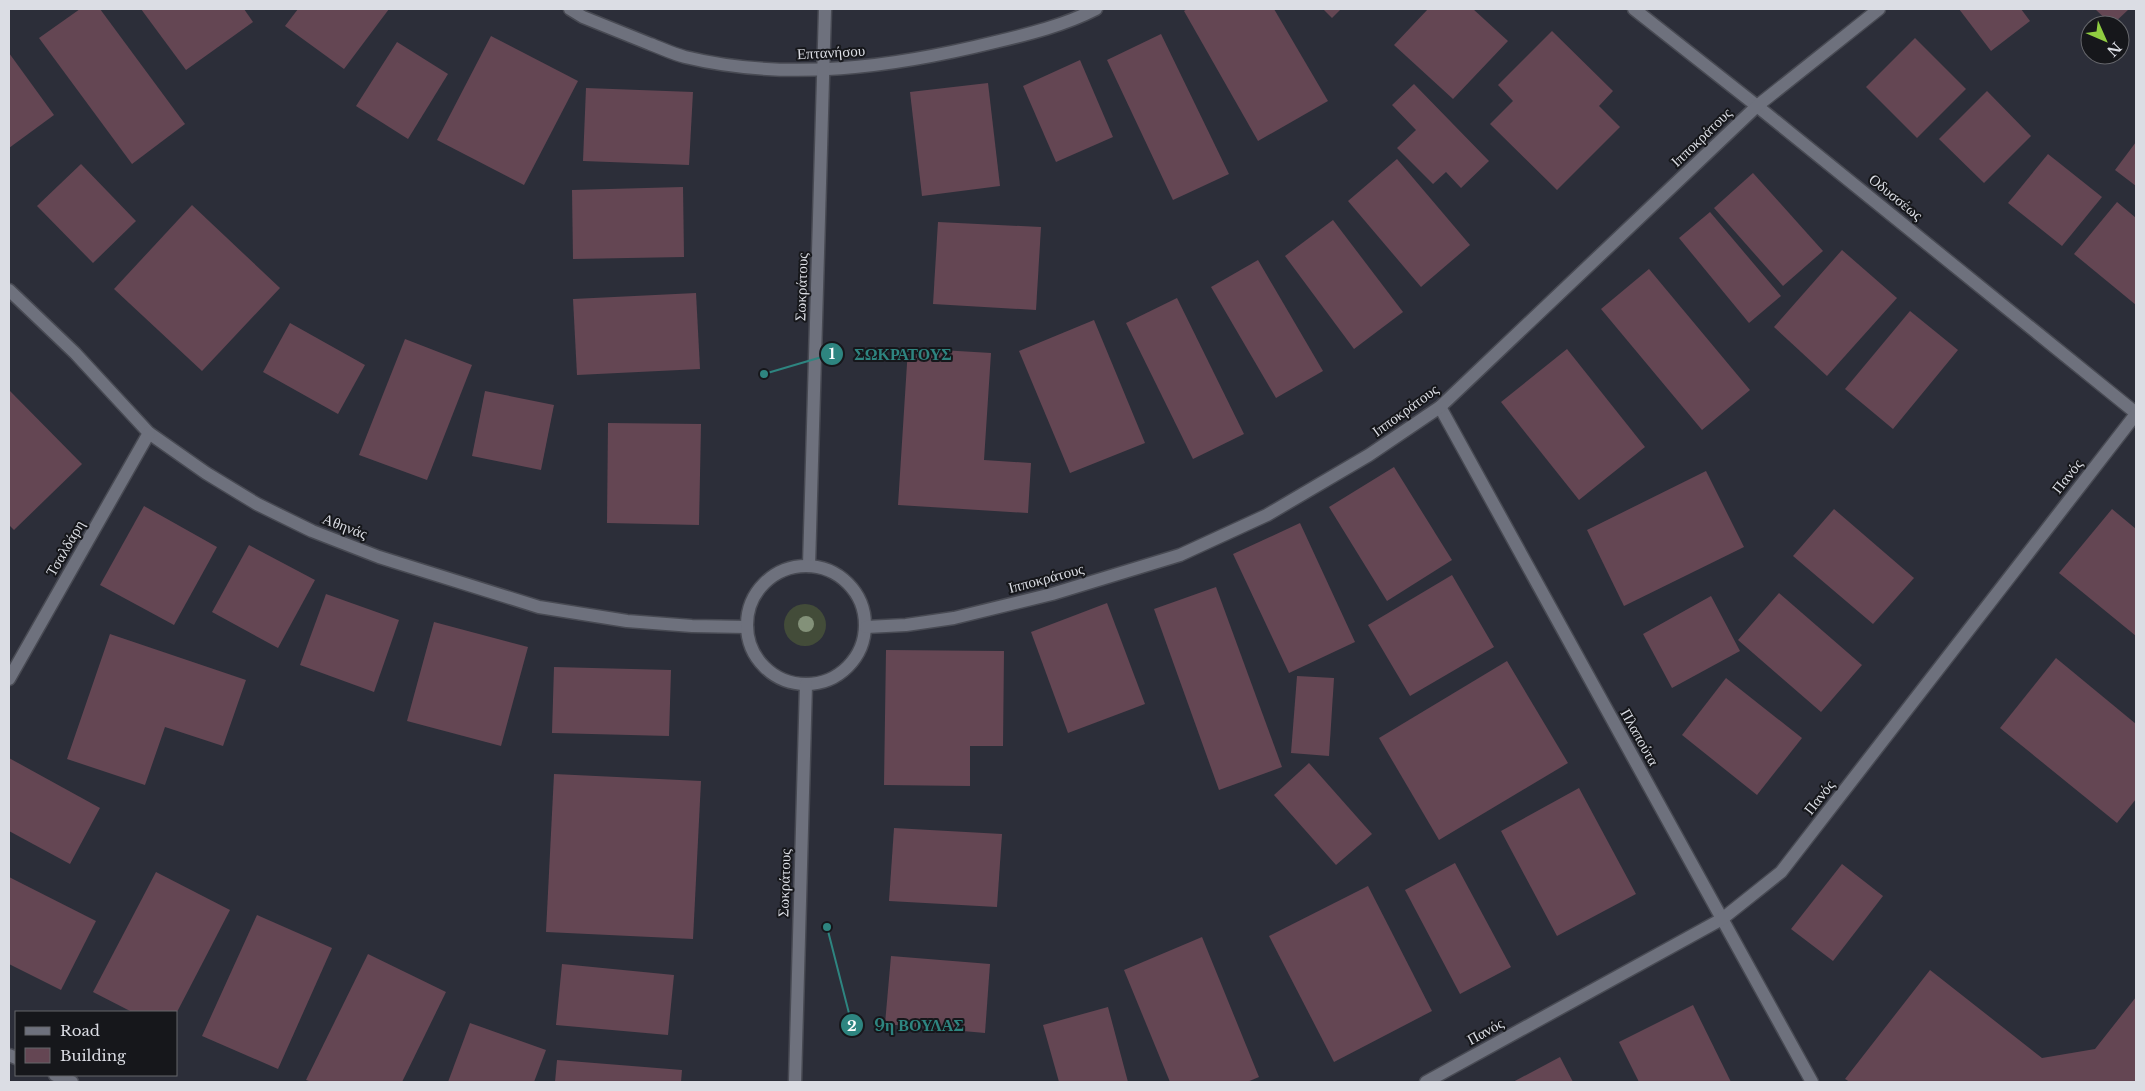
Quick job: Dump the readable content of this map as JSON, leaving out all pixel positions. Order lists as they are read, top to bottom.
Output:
{
  "streets": {
    "street": [
      "Επτανήσου",
      "Ιπποκράτους",
      "Οδυσσέως",
      "Σωκράτους",
      "Πανός",
      "Αθηνάς",
      "Τσαλδάρη",
      "Πλαπούτα"
    ]
  },
  "crossings": [
    ["Επτανήσου", "Σωκράτους"],
    ["Ιπποκράτους", "Οδυσσέως"],
    ["Ιπποκράτους", "Σωκράτους"],
    ["Ιπποκράτους", "Αθηνάς"],
    ["Ιπποκράτους", "Πλαπούτα"],
    ["Οδυσσέως", "Πανός"],
    ["Σωκράτους", "Αθηνάς"],
    ["Πανός", "Πλαπούτα"],
    ["Αθηνάς", "Τσαλδάρη"]
  ],
  "places": ["ΣΩΚΡΑΤΟΥΣ", "9η ΒΟΥΛΑΣ"],
  "legend": ["Road", "Building"],
  "north": "bottom right"
}
